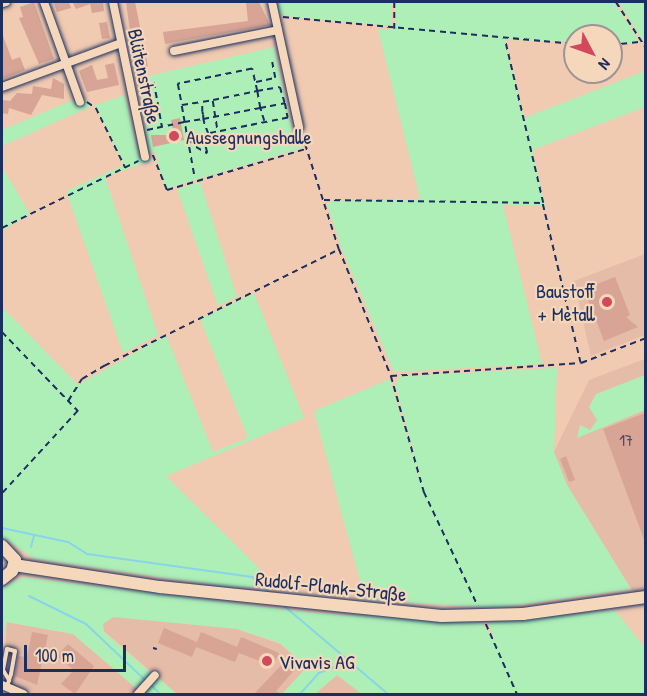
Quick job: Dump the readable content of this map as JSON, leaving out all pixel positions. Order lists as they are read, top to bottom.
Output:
{
  "streets": {
    "main road": ["Rudolf-Plank-Straße"],
    "street": ["Blütenstraße"]
  },
  "places": ["Aussegnungshalle", "Baustoff + Metall", "Vivavis AG"],
  "house_numbers": ["17"],
  "scale_bar": "100 m",
  "north": "bottom right"
}
